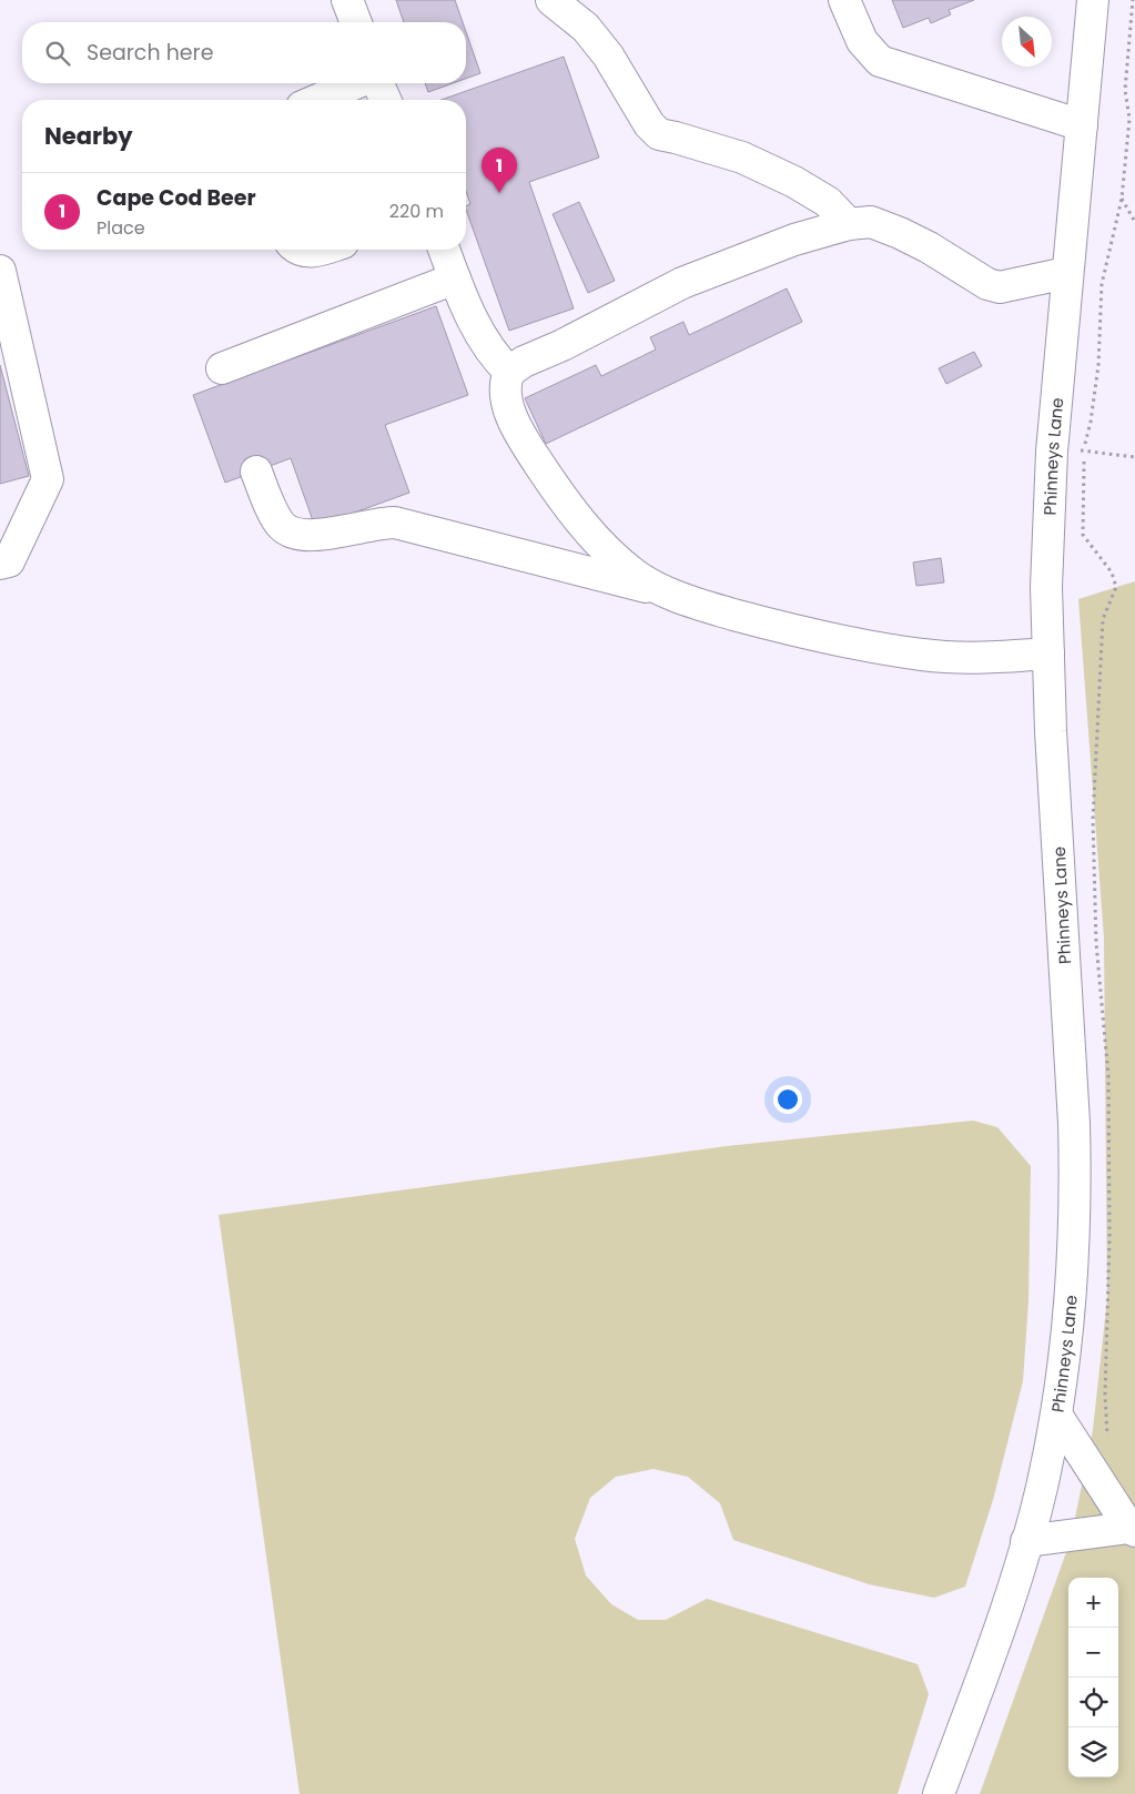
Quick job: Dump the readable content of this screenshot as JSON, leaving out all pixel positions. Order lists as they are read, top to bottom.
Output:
{
  "streets": {
    "main road": ["Phinneys Lane"]
  },
  "north": "bottom right",
  "page": {
    "search": "Search here",
    "heading": "Nearby",
    "pins": "1",
    "list": [
      {
        "mark": "1",
        "name": "Cape Cod Beer",
        "note": "Place",
        "value": "220 m"
      }
    ],
    "map_buttons": ["+", "−"]
  }
}
